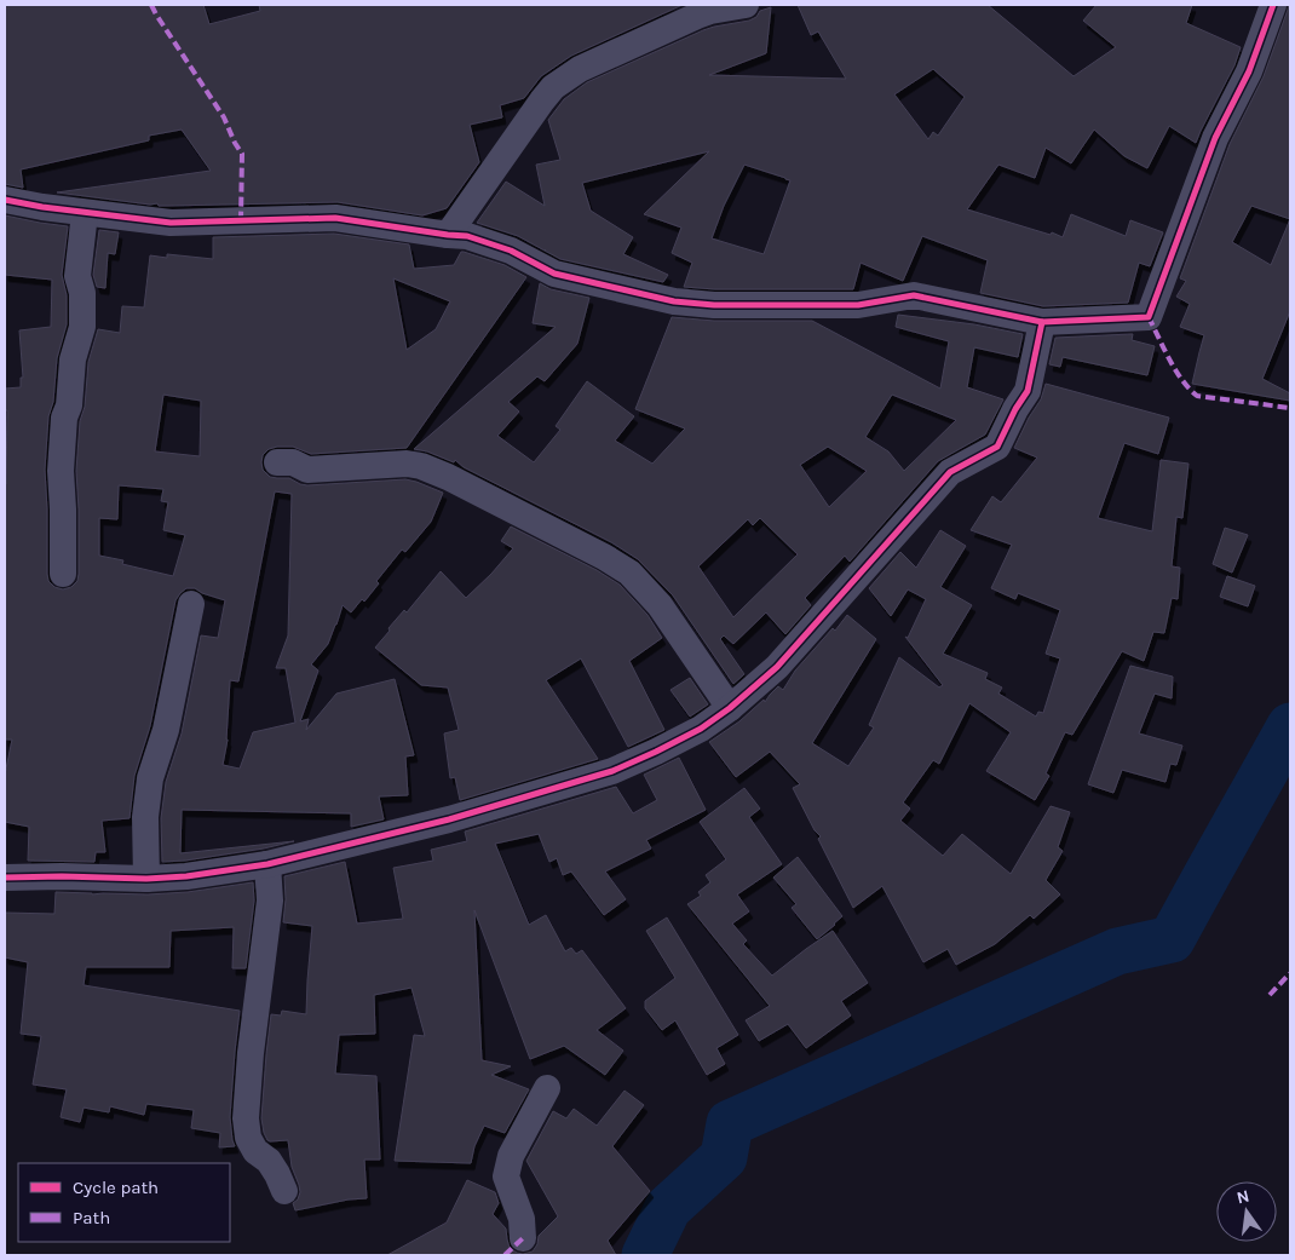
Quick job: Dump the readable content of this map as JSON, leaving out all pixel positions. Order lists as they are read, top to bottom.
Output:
{
  "legend": ["Cycle path", "Path"],
  "north": "top"
}
